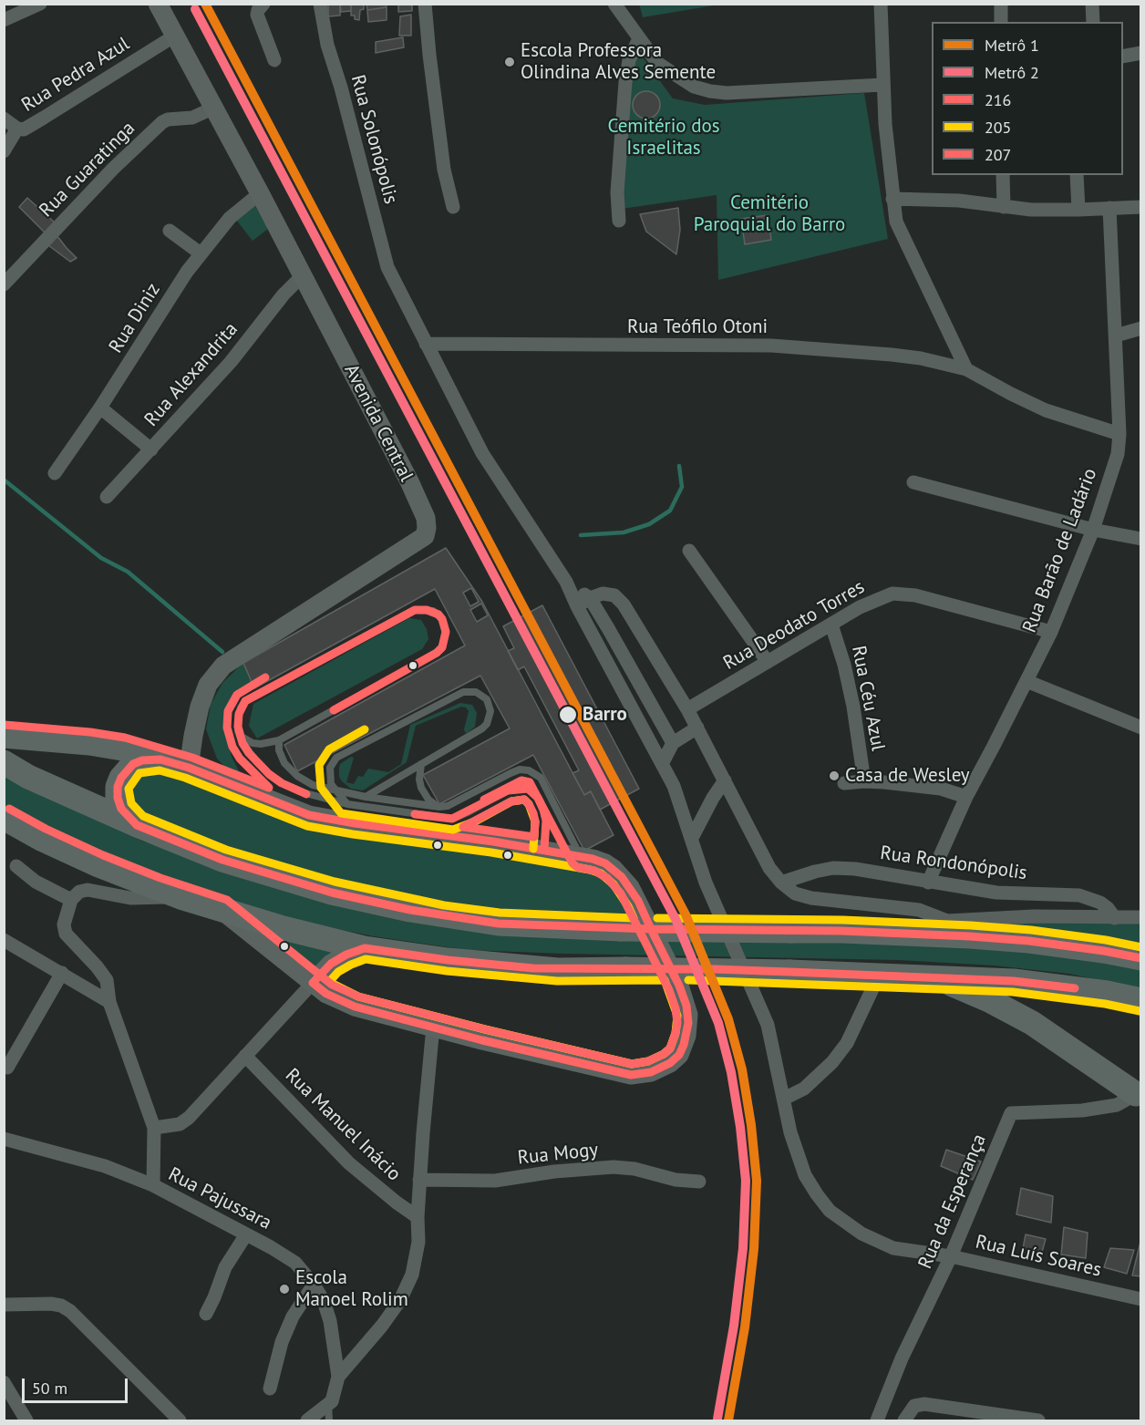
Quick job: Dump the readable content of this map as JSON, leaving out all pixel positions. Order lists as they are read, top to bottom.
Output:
{
  "streets": {
    "street": [
      "Rua Pedra Azul",
      "Rua Solonópolis",
      "Rua Guaratinga",
      "Rua Diniz",
      "Rua Teófilo Otoni",
      "Rua Alexandrita",
      "Avenida Central",
      "Rua Barão de Ladário",
      "Rua Deodato Torres",
      "Rua Céu Azul",
      "Rua Rondonópolis",
      "Rua Manuel Inácio",
      "Rua Mogy",
      "Rua Pajussara",
      "Rua da Esperança",
      "Rua Luís Soares"
    ]
  },
  "crossings": [
    ["Rua Pedra Azul", "Avenida Central"],
    ["Rua Solonópolis", "Rua Teófilo Otoni"],
    ["Rua Guaratinga", "Avenida Central"],
    ["Rua Diniz", "Avenida Central"],
    ["Rua Teófilo Otoni", "Rua Barão de Ladário"],
    ["Rua Alexandrita", "Avenida Central"],
    ["Rua Barão de Ladário", "Rua Deodato Torres"],
    ["Rua Barão de Ladário", "Rua Rondonópolis"],
    ["Rua Deodato Torres", "Rua Céu Azul"],
    ["Rua Manuel Inácio", "Rua Mogy"],
    ["Rua Manuel Inácio", "Rua Pajussara"],
    ["Rua da Esperança", "Rua Luís Soares"]
  ],
  "parks": ["Cemitério dos Israelitas", "Cemitério Paroquial do Barro"],
  "places": [
    "Escola Professora Olindina Alves Semente",
    "Barro",
    "Casa de Wesley",
    "Escola Manoel Rolim"
  ],
  "lines": [
    "metro line 1",
    "metro line 2",
    "transit line 216",
    "transit line 207",
    "transit line 205"
  ],
  "legend": [
    "Metrô 1",
    "Metrô 2",
    "216",
    "205",
    "207"
  ],
  "scale_bar": "50 m"
}
